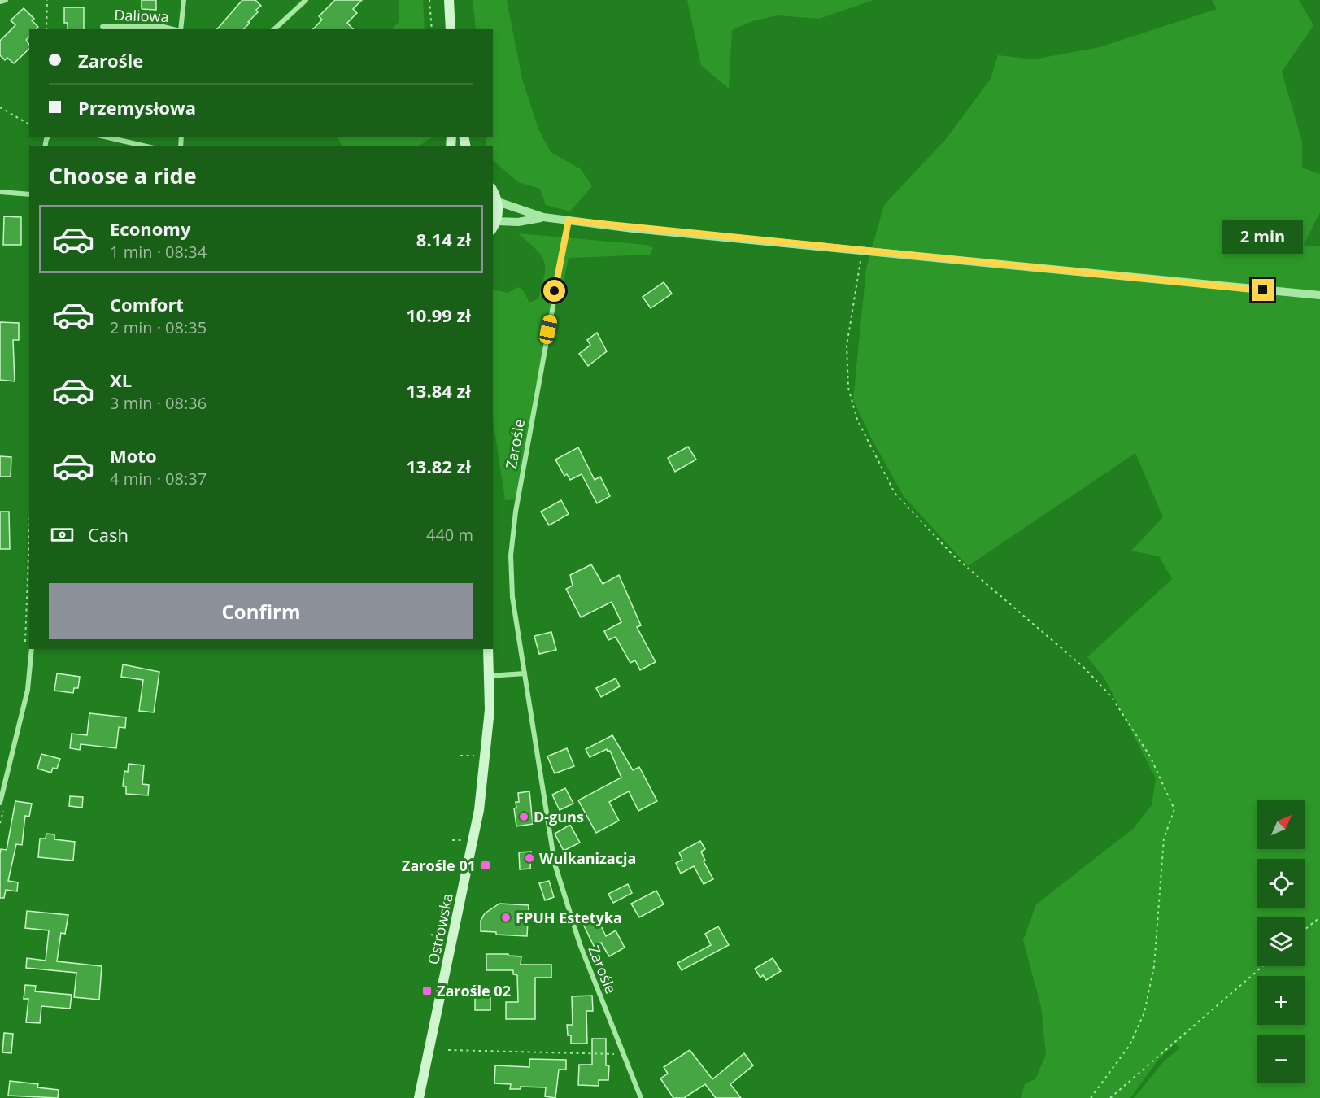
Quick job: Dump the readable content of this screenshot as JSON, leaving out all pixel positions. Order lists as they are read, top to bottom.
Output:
{
  "streets": {
    "main road": ["Ostrowska"],
    "street": ["Daliowa", "Zarośle"]
  },
  "places": {
    "other": ["D-guns", "Wulkanizacja", "FPUH Estetyka"],
    "transit": ["Zarośle 01", "Zarośle 02"]
  },
  "north": "top right",
  "page": {
    "banner": ["Zarośle", "Przemysłowa"],
    "heading": "Choose a ride",
    "list": [
      {
        "name": "Economy",
        "note": "1 min · 08:34",
        "value": "8.14 zł"
      },
      {
        "name": "Comfort",
        "note": "2 min · 08:35",
        "value": "10.99 zł"
      },
      {
        "name": "XL",
        "note": "3 min · 08:36",
        "value": "13.84 zł"
      },
      {
        "name": "Moto",
        "note": "4 min · 08:37",
        "value": "13.82 zł"
      }
    ],
    "bubble": "2 min",
    "pay": ["Cash", "440 m"],
    "buttons": "Confirm",
    "map_buttons": ["+", "−"]
  }
}
